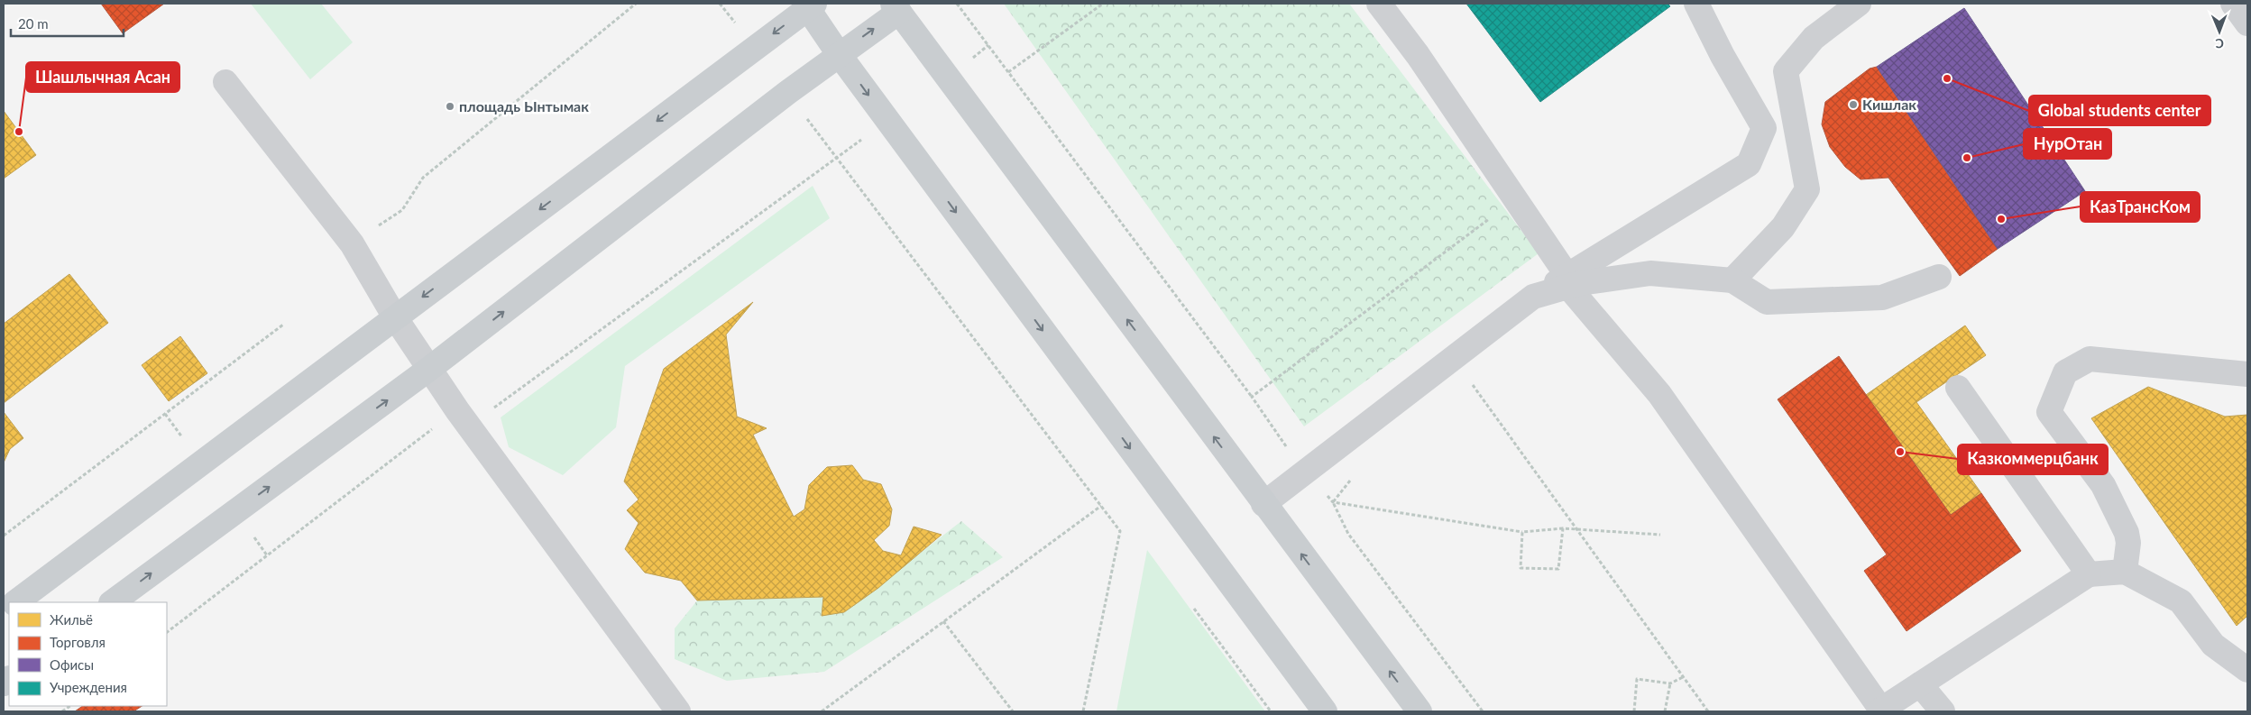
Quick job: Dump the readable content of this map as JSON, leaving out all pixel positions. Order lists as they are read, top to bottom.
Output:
{
  "places": [
    "Global students center",
    "Кишлак",
    "площадь Ынтымак",
    "Шашлычная Асан",
    "НурОтан",
    "КазТрансКом",
    "Казкоммерцбанк"
  ],
  "legend": [
    "Жильё",
    "Торговля",
    "Офисы",
    "Учреждения"
  ],
  "scale_bar": "20 m",
  "north": "bottom"
}
